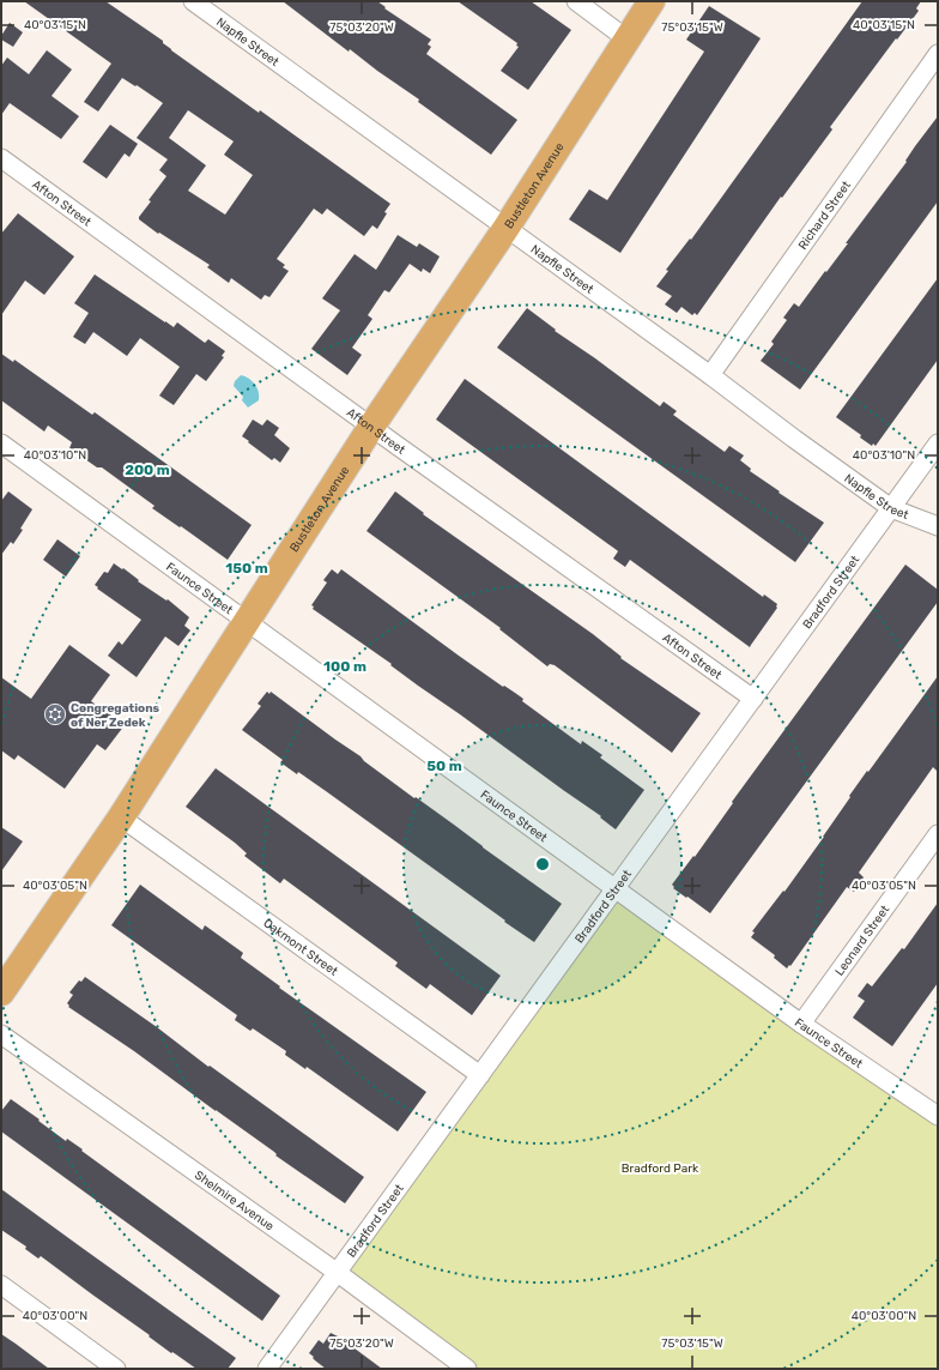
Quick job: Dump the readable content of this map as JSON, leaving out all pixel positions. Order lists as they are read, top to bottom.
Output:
{
  "streets": {
    "main road": ["Bustleton Avenue"],
    "street": [
      "Napfle Street",
      "Afton Street",
      "Richard Street",
      "Faunce Street",
      "Bradford Street",
      "Leonard Street",
      "Oakmont Street",
      "Shelmire Avenue"
    ]
  },
  "crossings": [
    ["Napfle Street", "Bustleton Avenue"],
    ["Napfle Street", "Richard Street"],
    ["Napfle Street", "Bradford Street"],
    ["Bustleton Avenue", "Afton Street"],
    ["Bustleton Avenue", "Faunce Street"],
    ["Bustleton Avenue", "Oakmont Street"],
    ["Afton Street", "Bradford Street"],
    ["Faunce Street", "Bradford Street"],
    ["Faunce Street", "Leonard Street"],
    ["Bradford Street", "Oakmont Street"],
    ["Bradford Street", "Shelmire Avenue"]
  ],
  "parks": ["Bradford Park"],
  "places": {
    "synagogue": ["Congregations of Ner Zedek"]
  },
  "coordinates": [
    "40°03'15\"N",
    "75°03'20\"W",
    "75°03'15\"W",
    "40°03'10\"N",
    "40°03'05\"N",
    "40°03'00\"N"
  ],
  "rings": [
    "200 m",
    "150 m",
    "100 m",
    "50 m"
  ]
}
